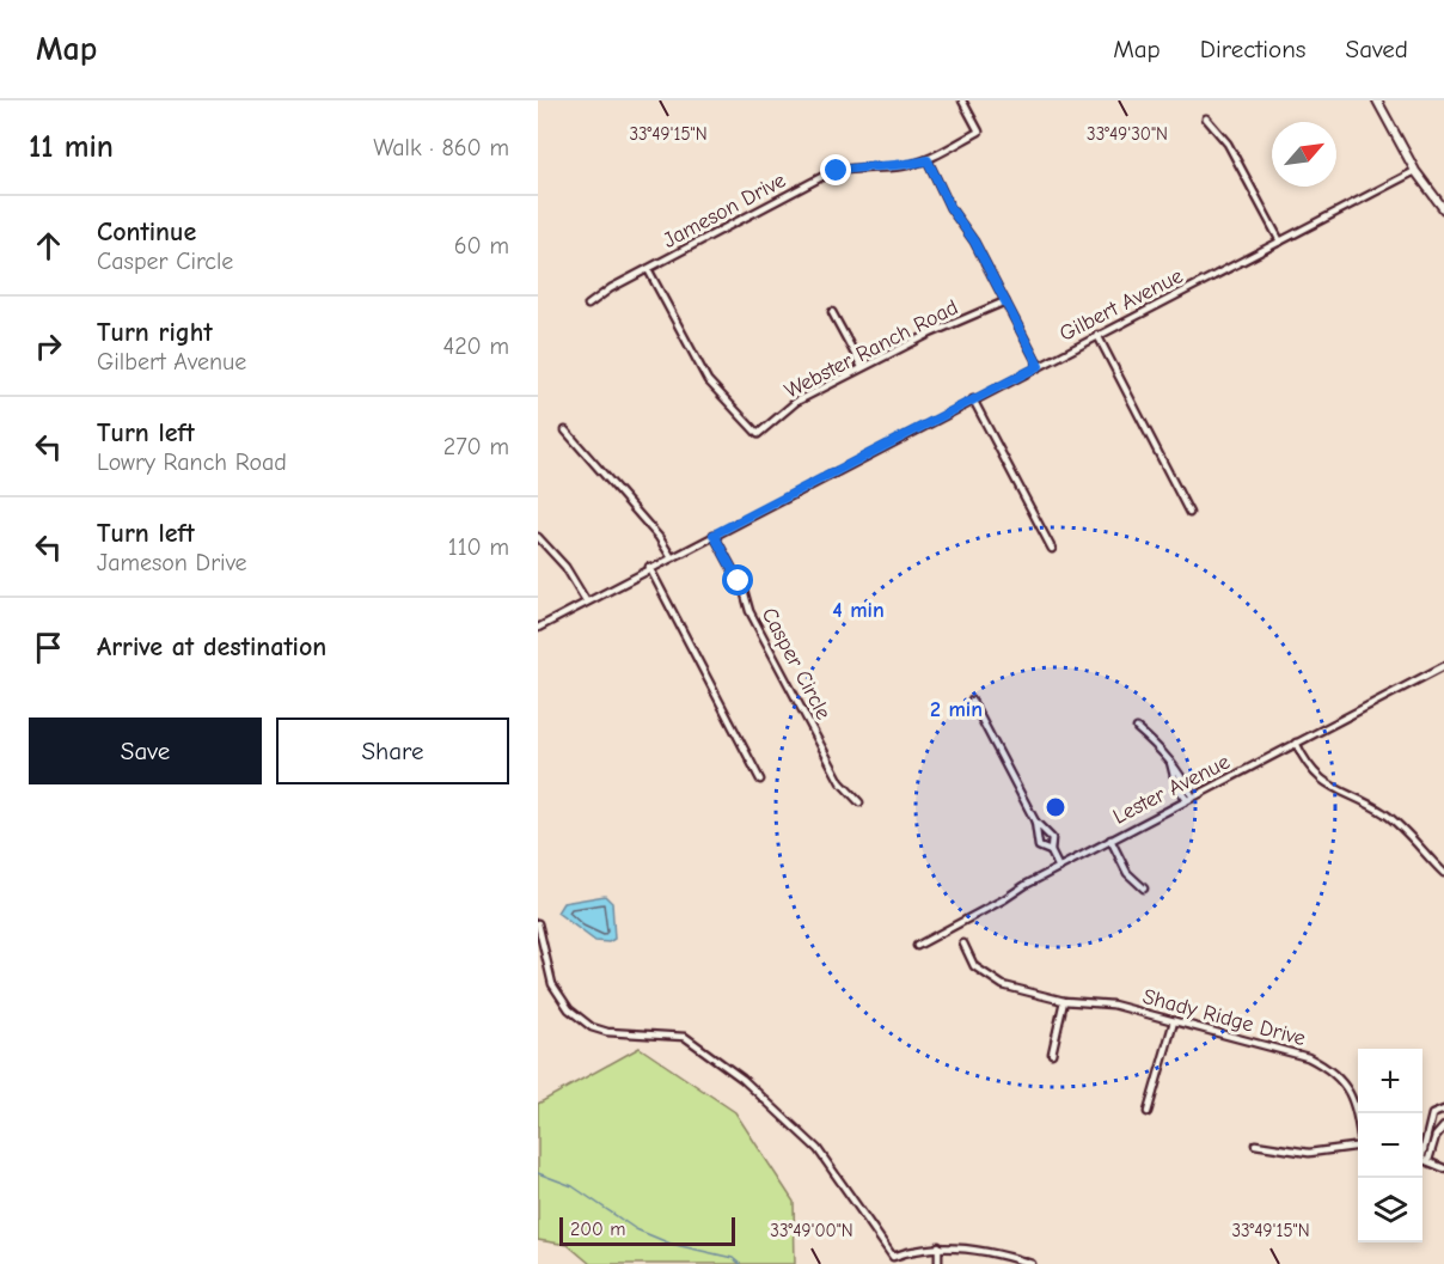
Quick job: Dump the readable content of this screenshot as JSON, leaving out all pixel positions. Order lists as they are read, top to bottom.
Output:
{
  "streets": {
    "street": [
      "Jameson Drive",
      "Gilbert Avenue",
      "Webster Ranch Road",
      "Casper Circle",
      "Lester Avenue",
      "Shady Ridge Drive"
    ]
  },
  "crossings": [
    ["Jameson Drive", "Webster Ranch Road"],
    ["Gilbert Avenue", "Casper Circle"]
  ],
  "scale_bar": "200 m",
  "north": "top right",
  "page": {
    "header": "Map",
    "nav": ["Map", "Directions", "Saved"],
    "heading": ["11 min", "Walk · 860 m"],
    "list": [
      ["Continue", "Casper Circle", "60 m"],
      ["Turn right", "Gilbert Avenue", "420 m"],
      ["Turn left", "Lowry Ranch Road", "270 m"],
      ["Turn left", "Jameson Drive", "110 m"],
      "Arrive at destination"
    ],
    "buttons": ["Save", "Share"],
    "map_buttons": ["+", "−"],
    "scale": "200 m"
  },
  "coordinates": ["33°49'15\"N", "33°49'30\"N", "33°49'00\"N"],
  "rings": ["4 min", "2 min"]
}
